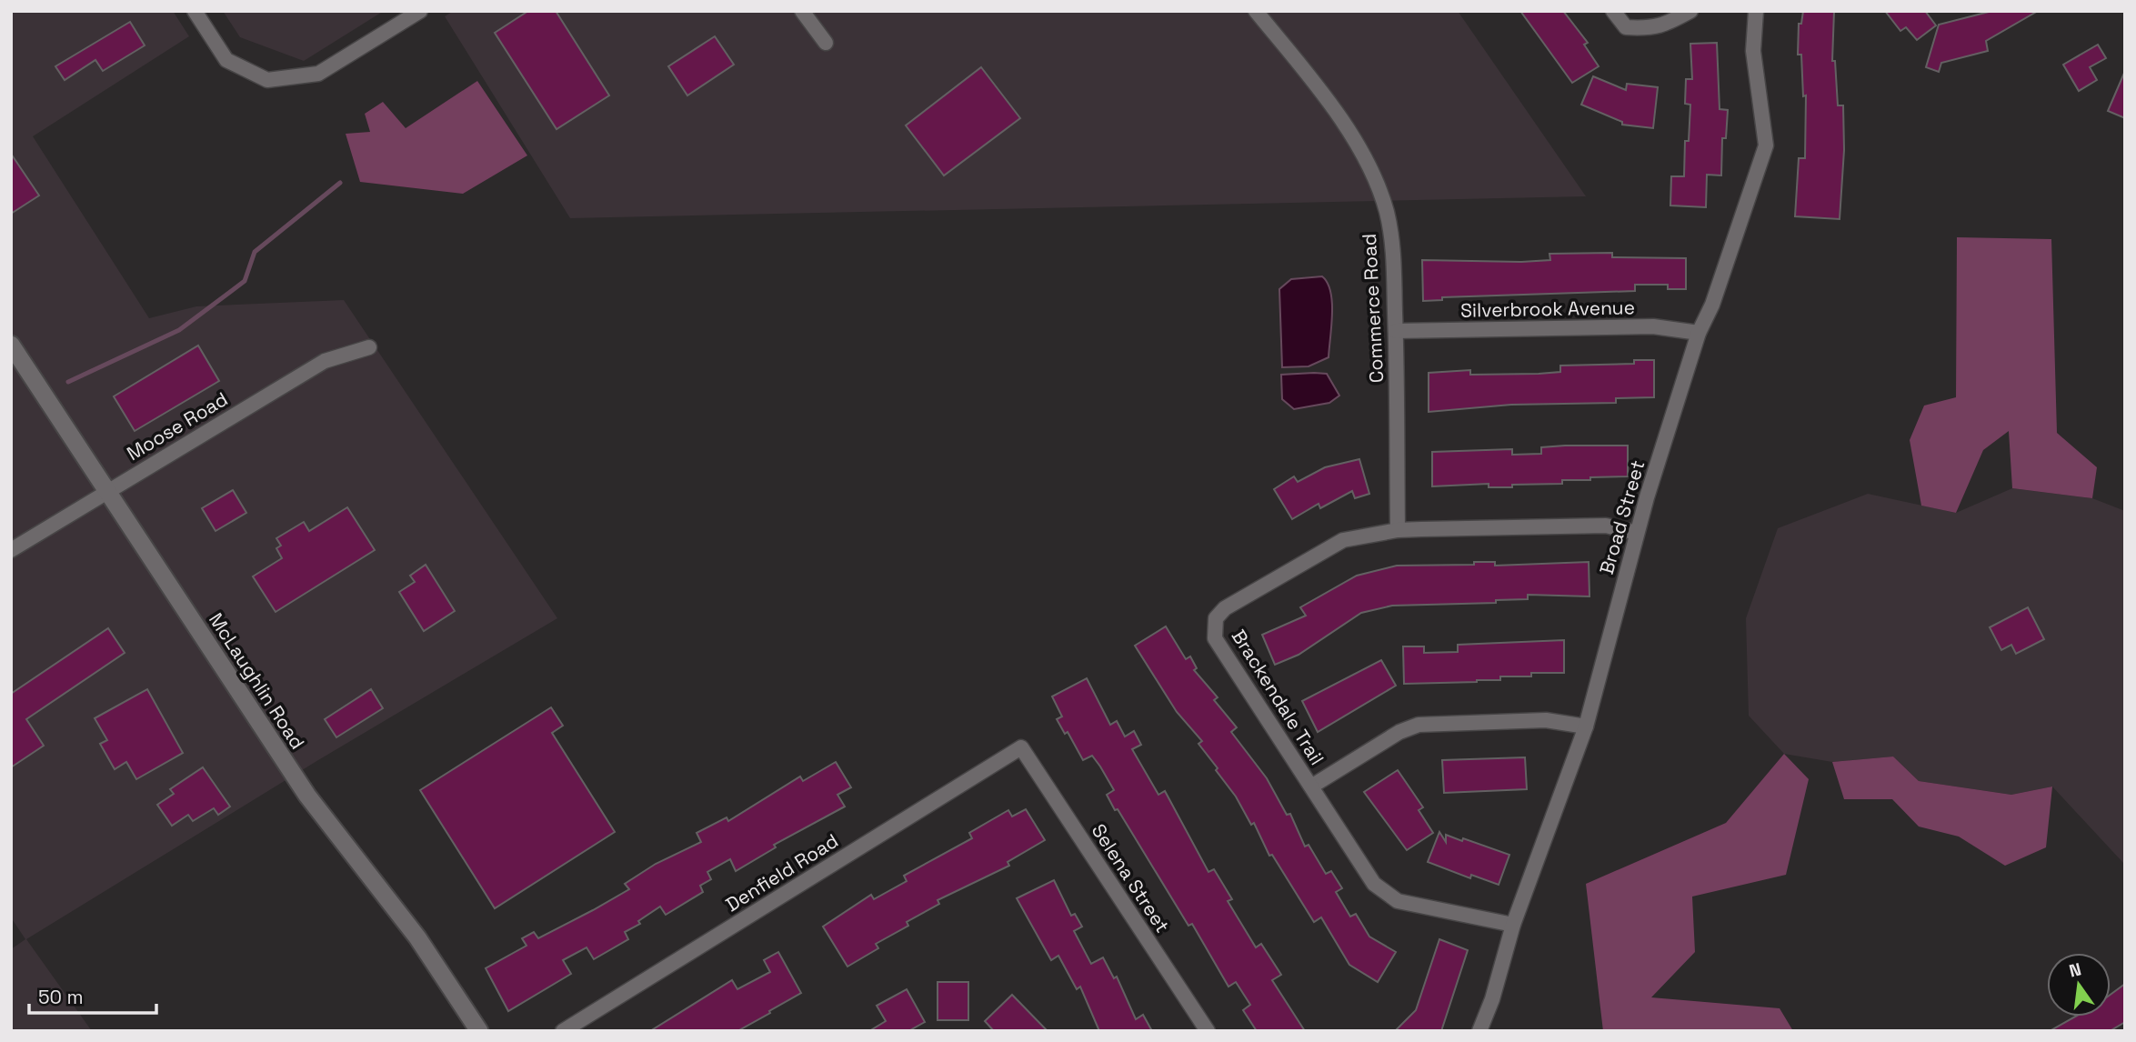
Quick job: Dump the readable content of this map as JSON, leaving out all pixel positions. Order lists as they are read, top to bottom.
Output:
{
  "streets": {
    "street": [
      "Commerce Road",
      "Silverbrook Avenue",
      "Moose Road",
      "Broad Street",
      "McLaughlin Road",
      "Brackendale Trail",
      "Denfield Road",
      "Selena Street"
    ]
  },
  "crossings": [
    ["Commerce Road", "Silverbrook Avenue"],
    ["Commerce Road", "Brackendale Trail"],
    ["Silverbrook Avenue", "Broad Street"],
    ["Moose Road", "McLaughlin Road"],
    ["Broad Street", "Brackendale Trail"],
    ["Denfield Road", "Selena Street"]
  ],
  "scale_bar": "50 m",
  "north": "top"
}
